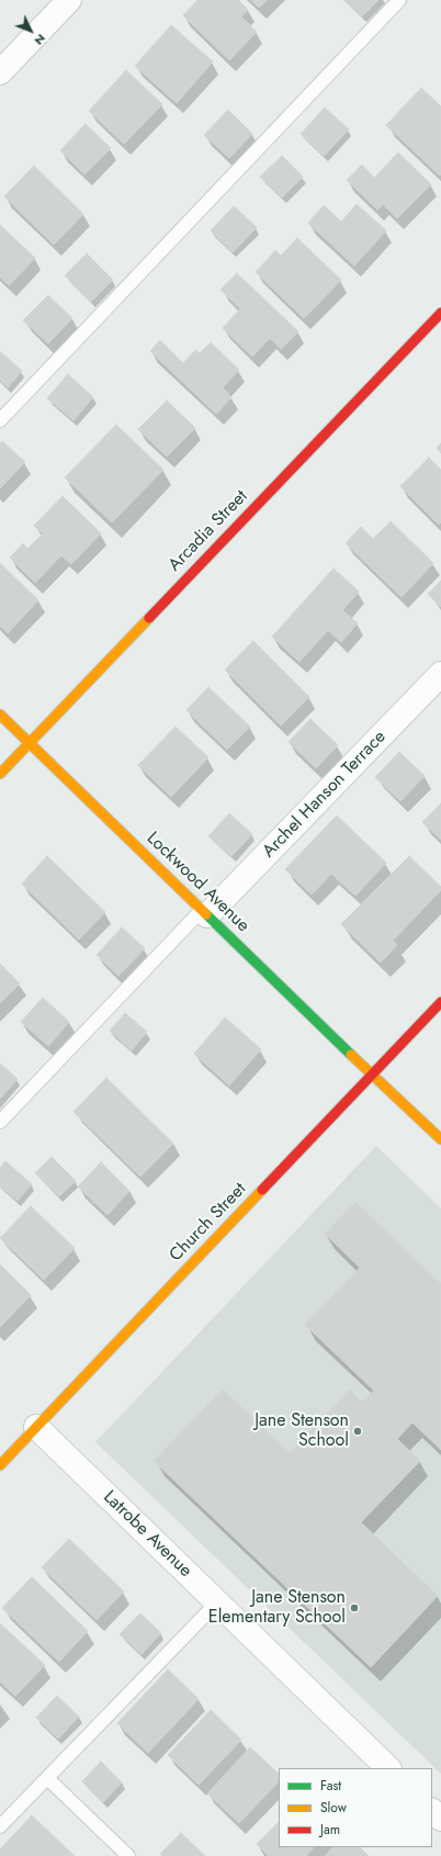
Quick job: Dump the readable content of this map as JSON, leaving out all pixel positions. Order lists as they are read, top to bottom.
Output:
{
  "streets": {
    "street": [
      "Arcadia Street",
      "Archel Hanson Terrace",
      "Lockwood Avenue",
      "Church Street",
      "Latrobe Avenue"
    ]
  },
  "crossings": [
    ["Arcadia Street", "Lockwood Avenue"],
    ["Archel Hanson Terrace", "Lockwood Avenue"],
    ["Lockwood Avenue", "Church Street"],
    ["Church Street", "Latrobe Avenue"]
  ],
  "places": ["Jane Stenson School", "Jane Stenson Elementary School"],
  "legend": ["Fast", "Slow", "Jam"],
  "north": "bottom right"
}
